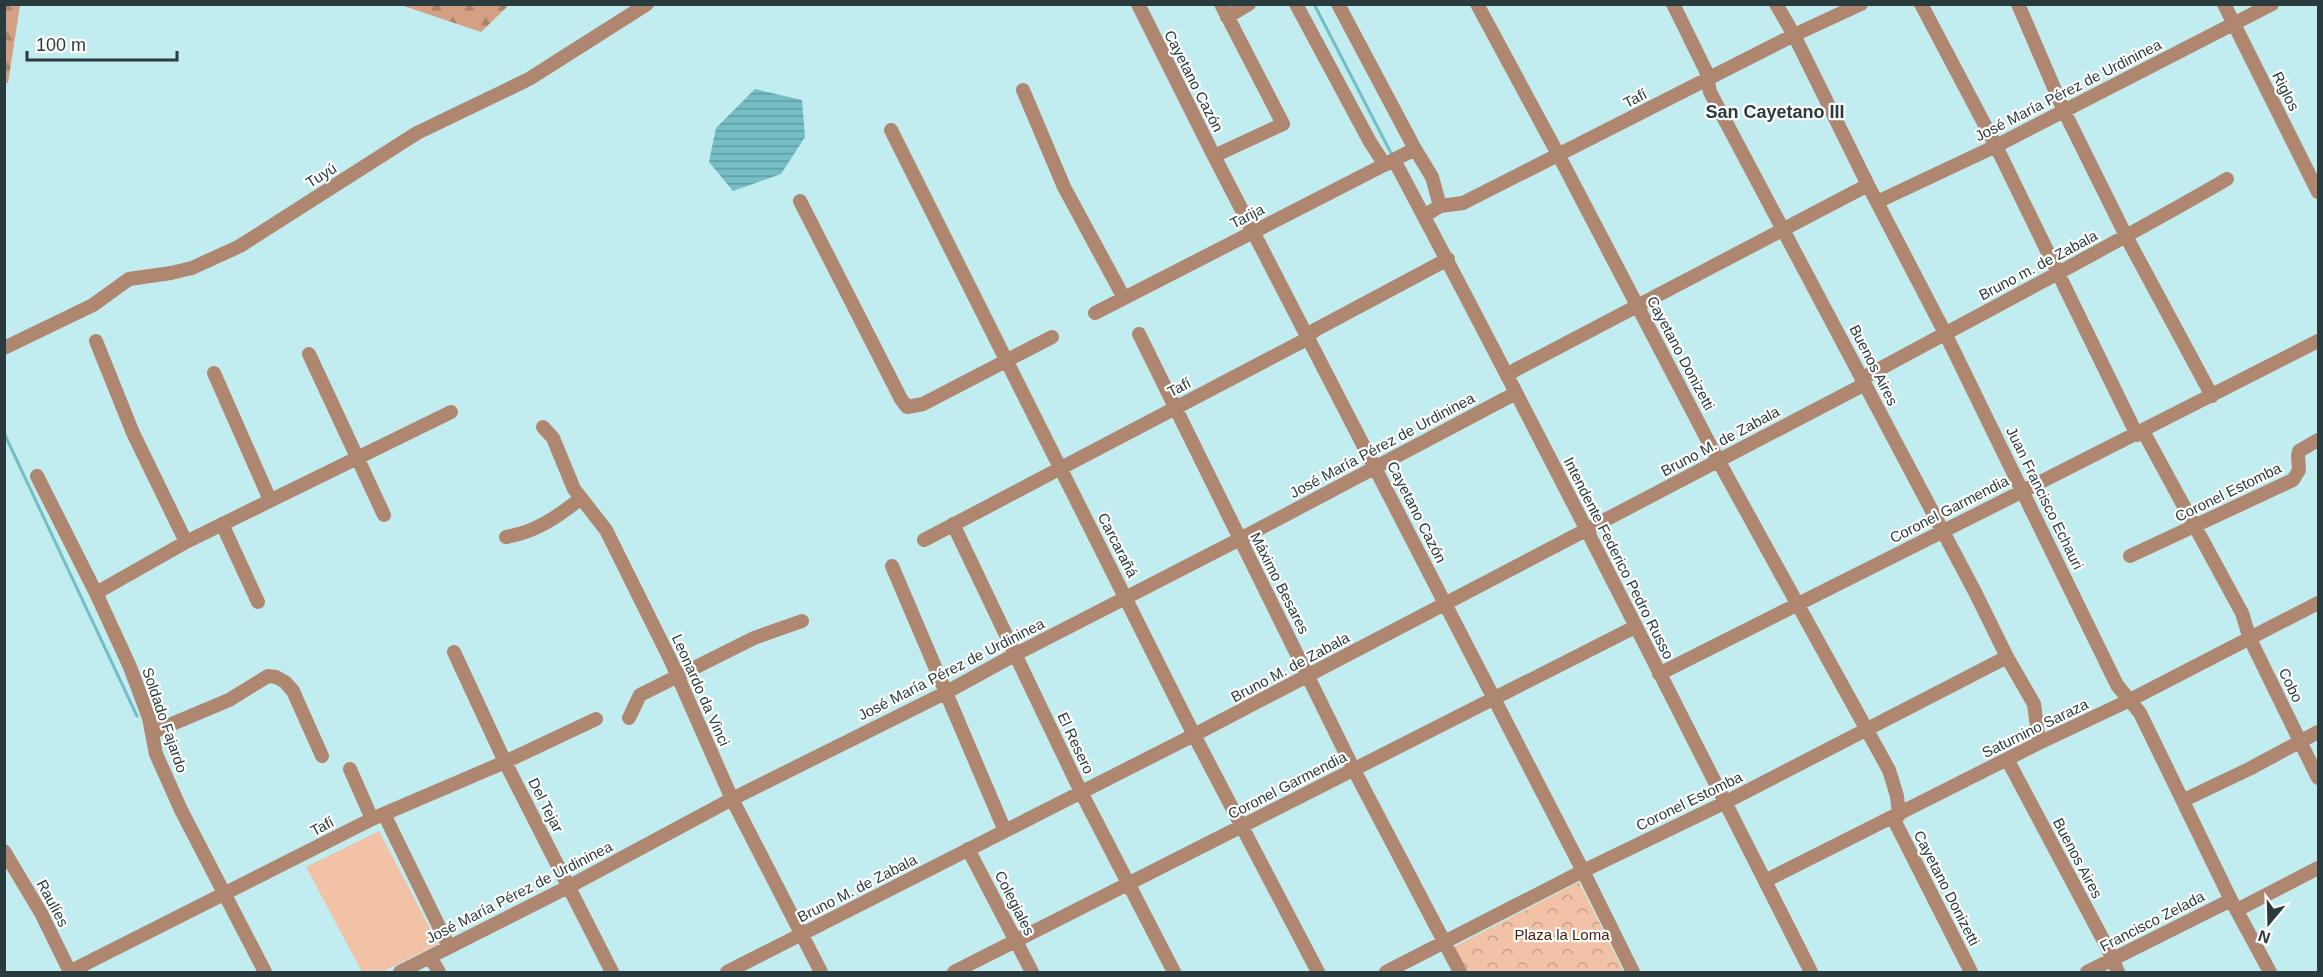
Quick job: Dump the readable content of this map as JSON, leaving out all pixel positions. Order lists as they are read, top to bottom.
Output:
{
  "streets": {
    "street": [
      "Cayetano Cazón",
      "José María Pérez de Urdininea",
      "Riglos",
      "Tafí",
      "Tuyú",
      "Tarija",
      "Bruno m. de Zabala",
      "Cayetano Donizetti",
      "Buenos Aires",
      "Bruno M. de Zabala",
      "Coronel Estomba",
      "Juan Francisco Echauri",
      "Coronel Garmendia",
      "Carcarañá",
      "Intendente Federico Pedro Russo",
      "Máximo Besares",
      "Cobo",
      "Leonardo da Vinci",
      "Soldado Fajardo",
      "Saturnino Saraza",
      "El Resero",
      "Del Tejar",
      "Raulíes",
      "Colegiales",
      "Francisco Zelada"
    ]
  },
  "crossings": [
    ["Cayetano Cazón", "José María Pérez de Urdininea"],
    ["Cayetano Cazón", "Tafí"],
    ["Cayetano Cazón", "Tarija"],
    ["Cayetano Cazón", "Bruno M. de Zabala"],
    ["Cayetano Cazón", "Coronel Estomba"],
    ["Cayetano Cazón", "Coronel Garmendia"],
    ["José María Pérez de Urdininea", "Riglos"],
    ["José María Pérez de Urdininea", "Juan Francisco Echauri"],
    ["José María Pérez de Urdininea", "Carcarañá"],
    ["José María Pérez de Urdininea", "Intendente Federico Pedro Russo"],
    ["José María Pérez de Urdininea", "Máximo Besares"],
    ["José María Pérez de Urdininea", "Cobo"],
    ["José María Pérez de Urdininea", "Leonardo da Vinci"],
    ["José María Pérez de Urdininea", "El Resero"],
    ["José María Pérez de Urdininea", "Del Tejar"],
    ["Tafí", "Cayetano Donizetti"],
    ["Tafí", "Buenos Aires"],
    ["Tafí", "Juan Francisco Echauri"],
    ["Tafí", "Carcarañá"],
    ["Tafí", "Intendente Federico Pedro Russo"],
    ["Tafí", "Máximo Besares"],
    ["Tafí", "Soldado Fajardo"],
    ["Tafí", "El Resero"],
    ["Tafí", "Del Tejar"],
    ["Tafí", "Raulíes"],
    ["Tarija", "Intendente Federico Pedro Russo"],
    ["Bruno m. de Zabala", "Buenos Aires"],
    ["Bruno m. de Zabala", "Bruno M. de Zabala"],
    ["Bruno m. de Zabala", "Juan Francisco Echauri"],
    ["Bruno m. de Zabala", "Cobo"],
    ["Cayetano Donizetti", "Bruno M. de Zabala"],
    ["Cayetano Donizetti", "Coronel Estomba"],
    ["Cayetano Donizetti", "Coronel Garmendia"],
    ["Cayetano Donizetti", "Saturnino Saraza"],
    ["Buenos Aires", "Bruno M. de Zabala"],
    ["Buenos Aires", "Coronel Estomba"],
    ["Buenos Aires", "Coronel Garmendia"],
    ["Buenos Aires", "Saturnino Saraza"],
    ["Buenos Aires", "Francisco Zelada"],
    ["Bruno M. de Zabala", "Carcarañá"],
    ["Bruno M. de Zabala", "Intendente Federico Pedro Russo"],
    ["Bruno M. de Zabala", "Máximo Besares"],
    ["Bruno M. de Zabala", "Leonardo da Vinci"],
    ["Bruno M. de Zabala", "El Resero"],
    ["Bruno M. de Zabala", "Colegiales"],
    ["Coronel Estomba", "Intendente Federico Pedro Russo"],
    ["Coronel Estomba", "Máximo Besares"],
    ["Coronel Estomba", "Cobo"],
    ["Juan Francisco Echauri", "Coronel Garmendia"],
    ["Juan Francisco Echauri", "Saturnino Saraza"],
    ["Juan Francisco Echauri", "Francisco Zelada"],
    ["Coronel Garmendia", "Carcarañá"],
    ["Coronel Garmendia", "Intendente Federico Pedro Russo"],
    ["Coronel Garmendia", "Máximo Besares"],
    ["Coronel Garmendia", "Cobo"],
    ["Coronel Garmendia", "El Resero"],
    ["Coronel Garmendia", "Colegiales"],
    ["Intendente Federico Pedro Russo", "Saturnino Saraza"],
    ["Cobo", "Saturnino Saraza"]
  ],
  "districts": ["San Cayetano III"],
  "parks": ["Plaza la Loma"],
  "scale_bar": "100 m",
  "north": "bottom"
}
